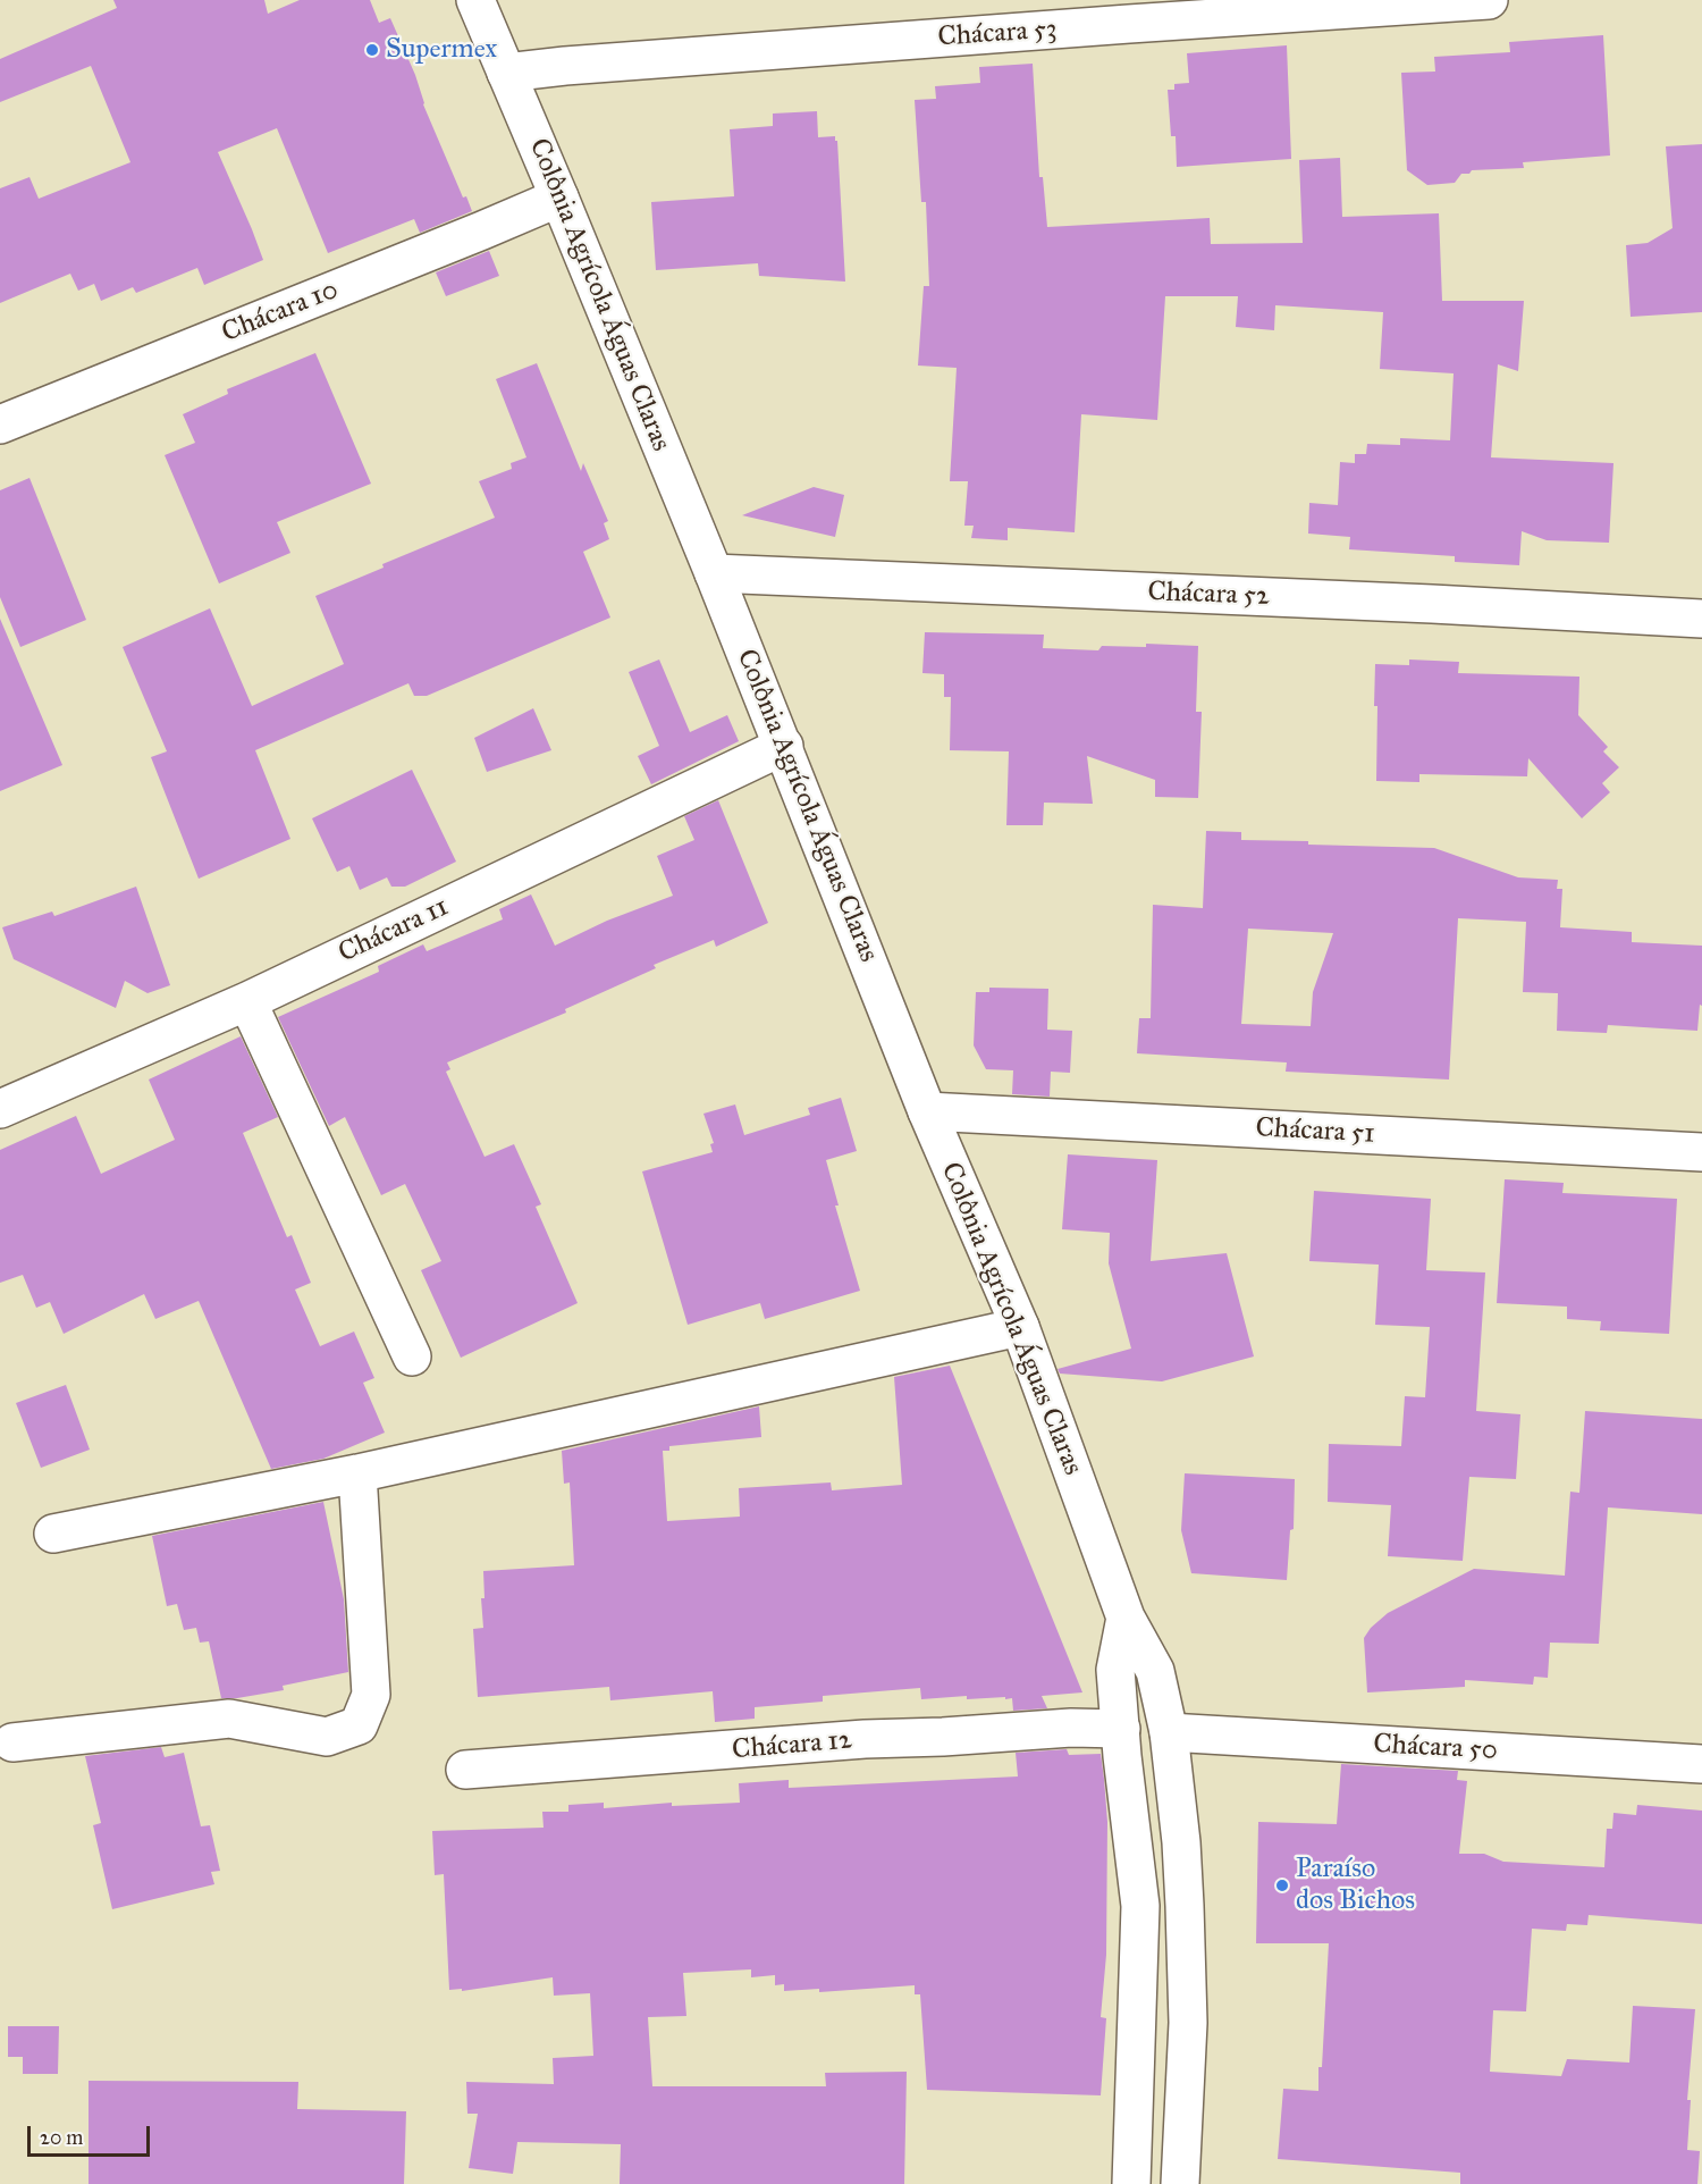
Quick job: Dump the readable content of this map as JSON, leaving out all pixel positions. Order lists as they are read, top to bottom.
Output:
{
  "streets": {
    "street": [
      "Chácara 53",
      "Colônia Agrícola Águas Claras",
      "Chácara 10",
      "Chácara 52",
      "Chácara 11",
      "Chácara 51",
      "Chácara 12",
      "Chácara 50"
    ]
  },
  "crossings": [
    ["Chácara 53", "Colônia Agrícola Águas Claras"],
    ["Colônia Agrícola Águas Claras", "Chácara 10"],
    ["Colônia Agrícola Águas Claras", "Chácara 52"],
    ["Colônia Agrícola Águas Claras", "Chácara 11"],
    ["Colônia Agrícola Águas Claras", "Chácara 51"],
    ["Colônia Agrícola Águas Claras", "Chácara 50"]
  ],
  "places": ["Supermex", "Paraíso dos Bichos"],
  "scale_bar": "20 m"
}
